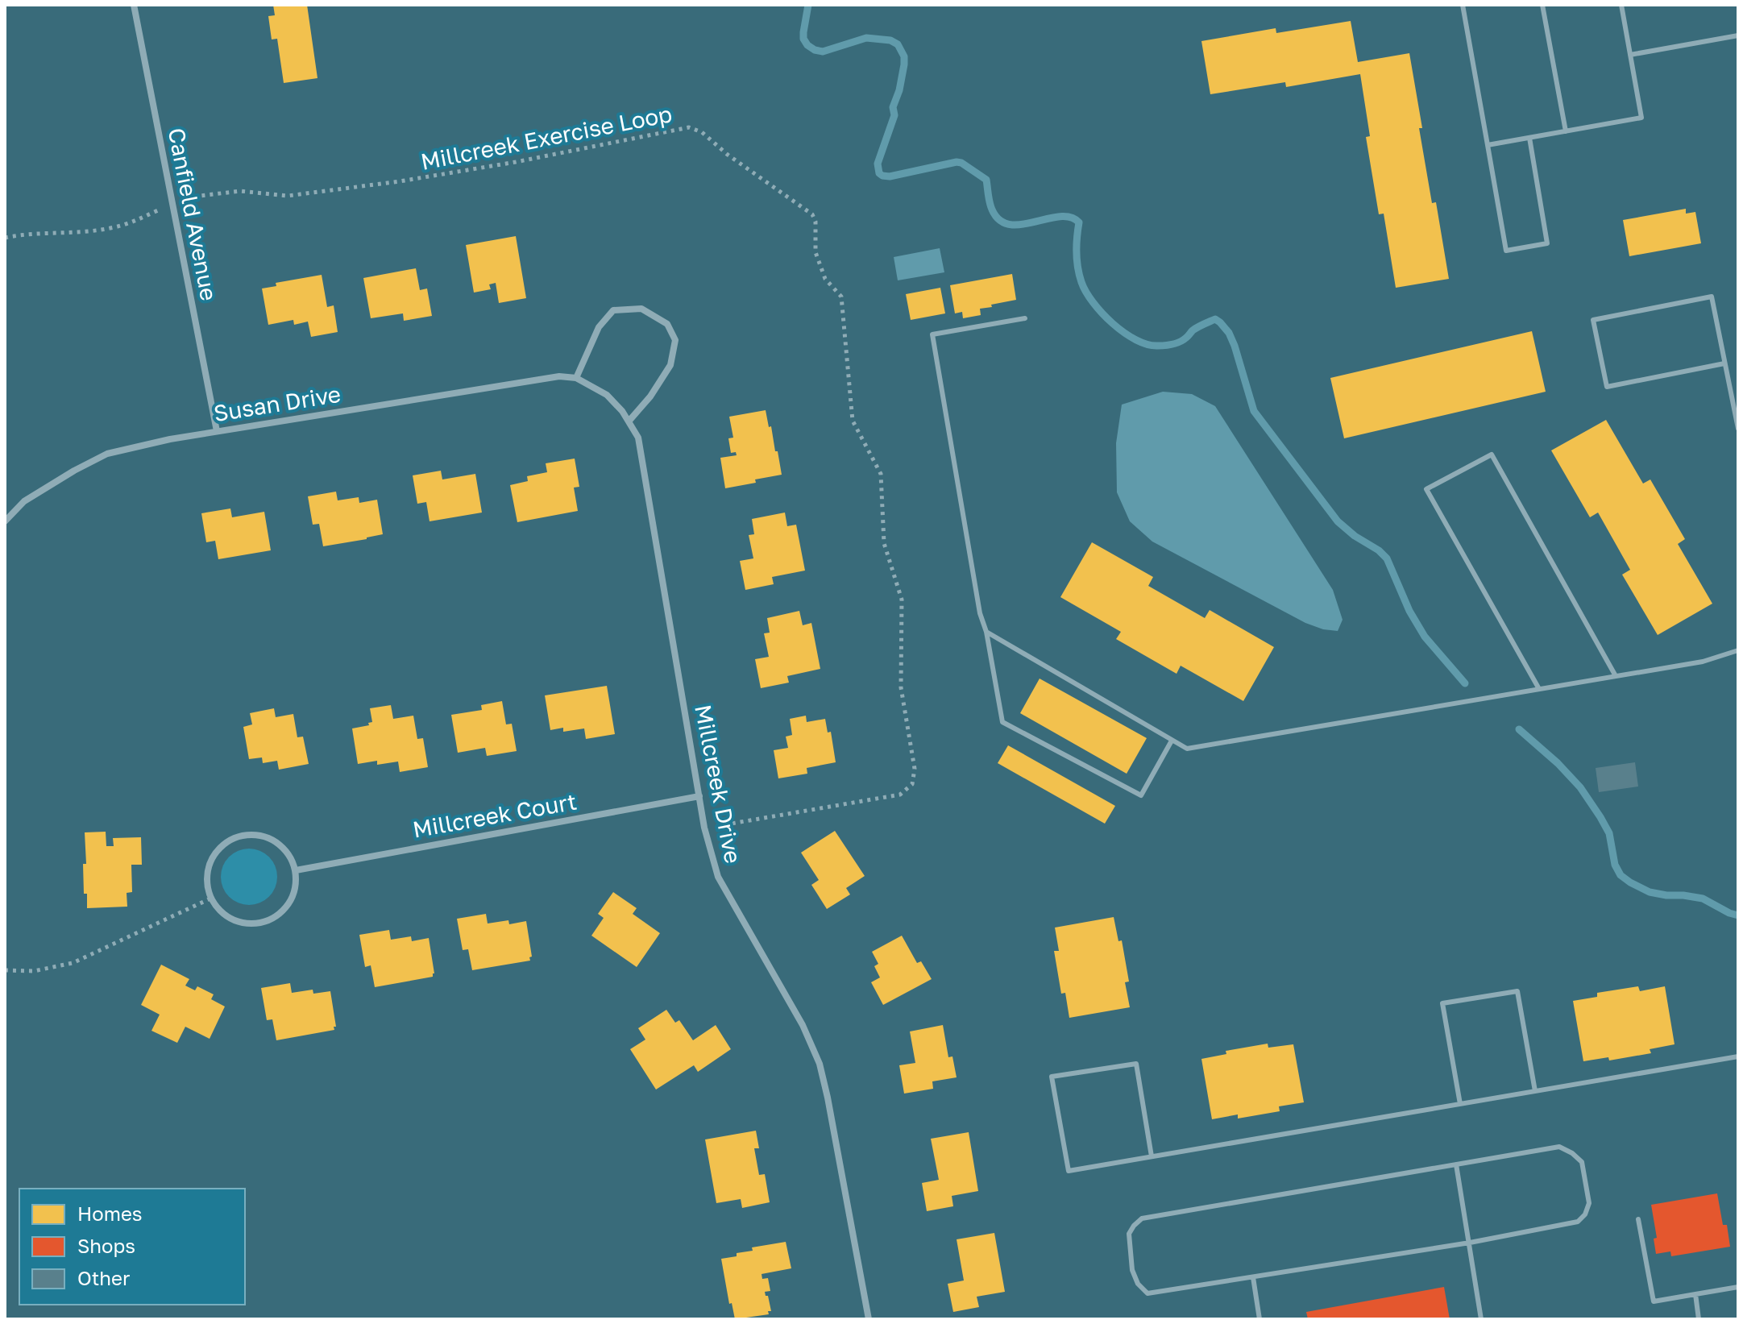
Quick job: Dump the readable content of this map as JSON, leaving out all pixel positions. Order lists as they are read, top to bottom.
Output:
{
  "streets": {
    "street": [
      "Canfield Avenue",
      "Susan Drive",
      "Millcreek Drive",
      "Millcreek Court"
    ],
    "path": ["Millcreek Exercise Loop"]
  },
  "crossings": [
    ["Millcreek Exercise Loop", "Canfield Avenue"],
    ["Millcreek Exercise Loop", "Millcreek Drive"],
    ["Canfield Avenue", "Susan Drive"],
    ["Susan Drive", "Millcreek Drive"],
    ["Millcreek Drive", "Millcreek Court"]
  ],
  "legend": ["Homes", "Shops", "Other"]
}
